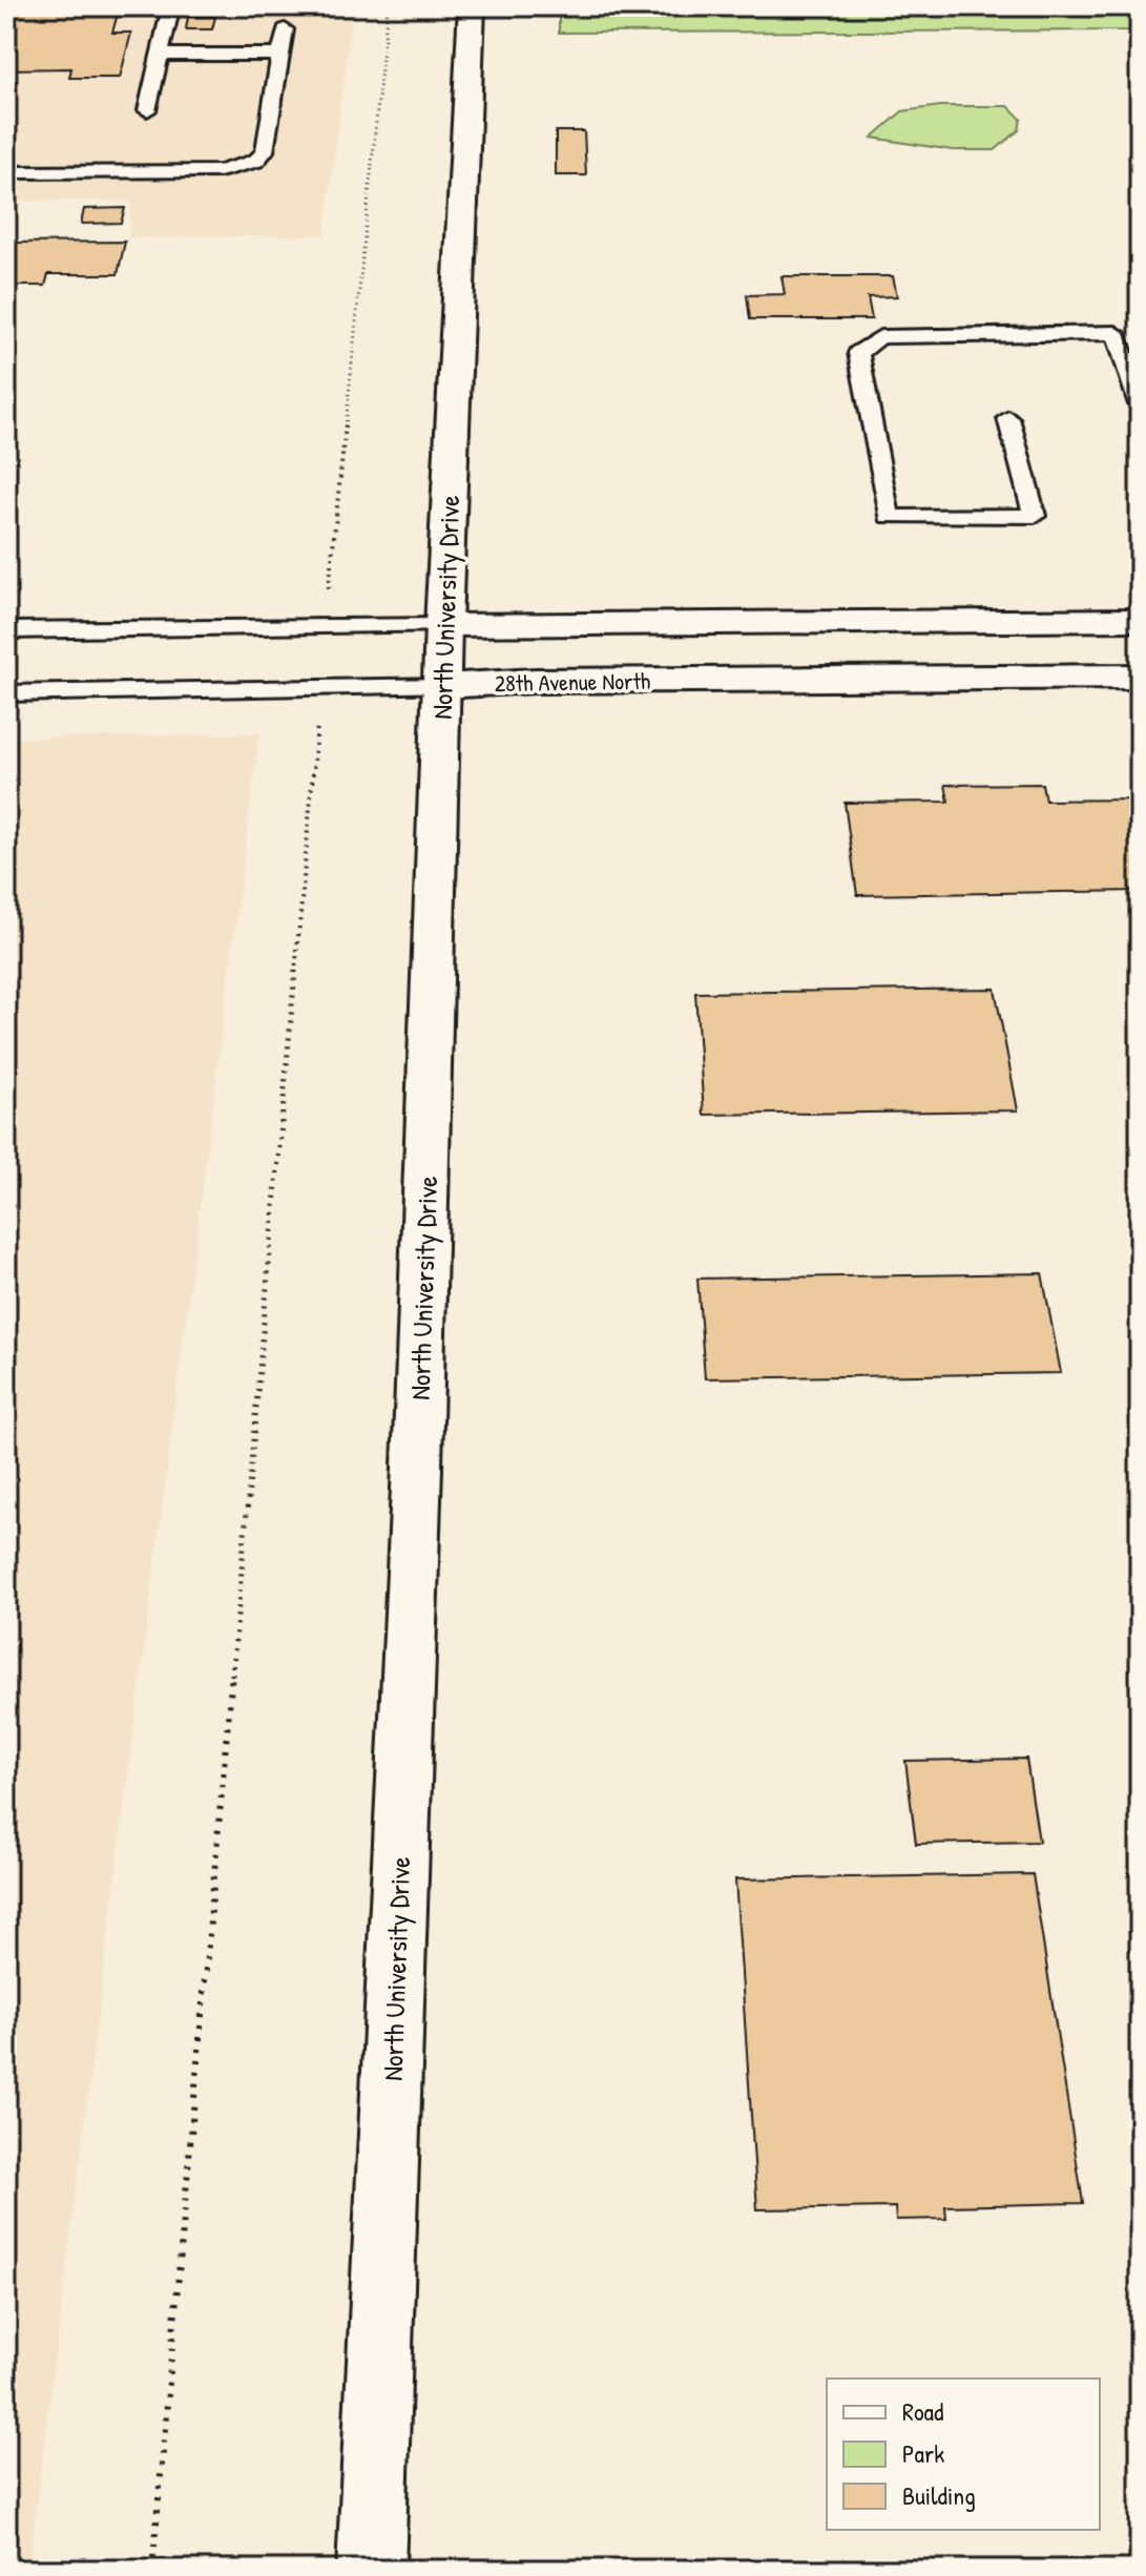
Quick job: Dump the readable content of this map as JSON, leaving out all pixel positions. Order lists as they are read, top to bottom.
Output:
{
  "streets": {
    "main road": ["North University Drive", "28th Avenue North"]
  },
  "crossings": [
    ["North University Drive", "28th Avenue North"]
  ],
  "legend": ["Road", "Park", "Building"]
}
